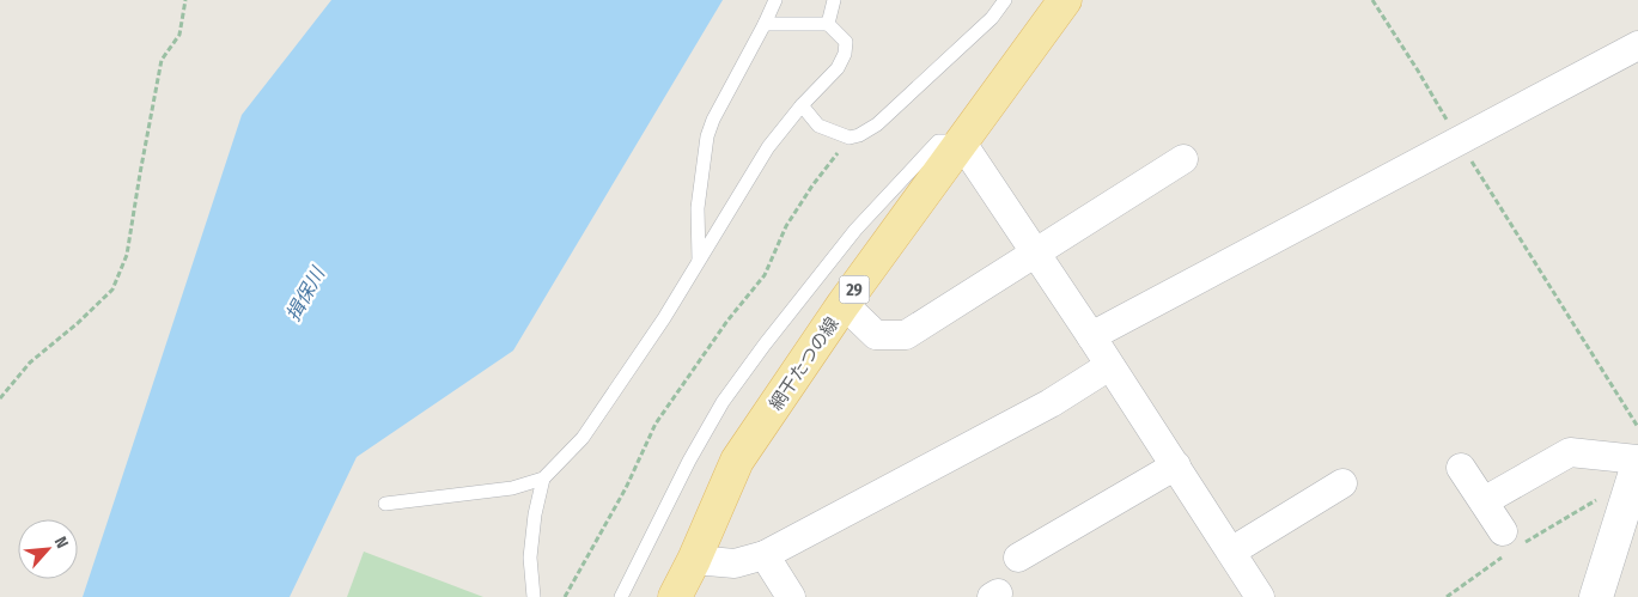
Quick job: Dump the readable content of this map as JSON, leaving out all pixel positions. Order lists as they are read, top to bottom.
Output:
{
  "streets": {
    "main road": ["29", "網干たつの線"]
  },
  "water": ["揖保川"],
  "north": "top right"
}
